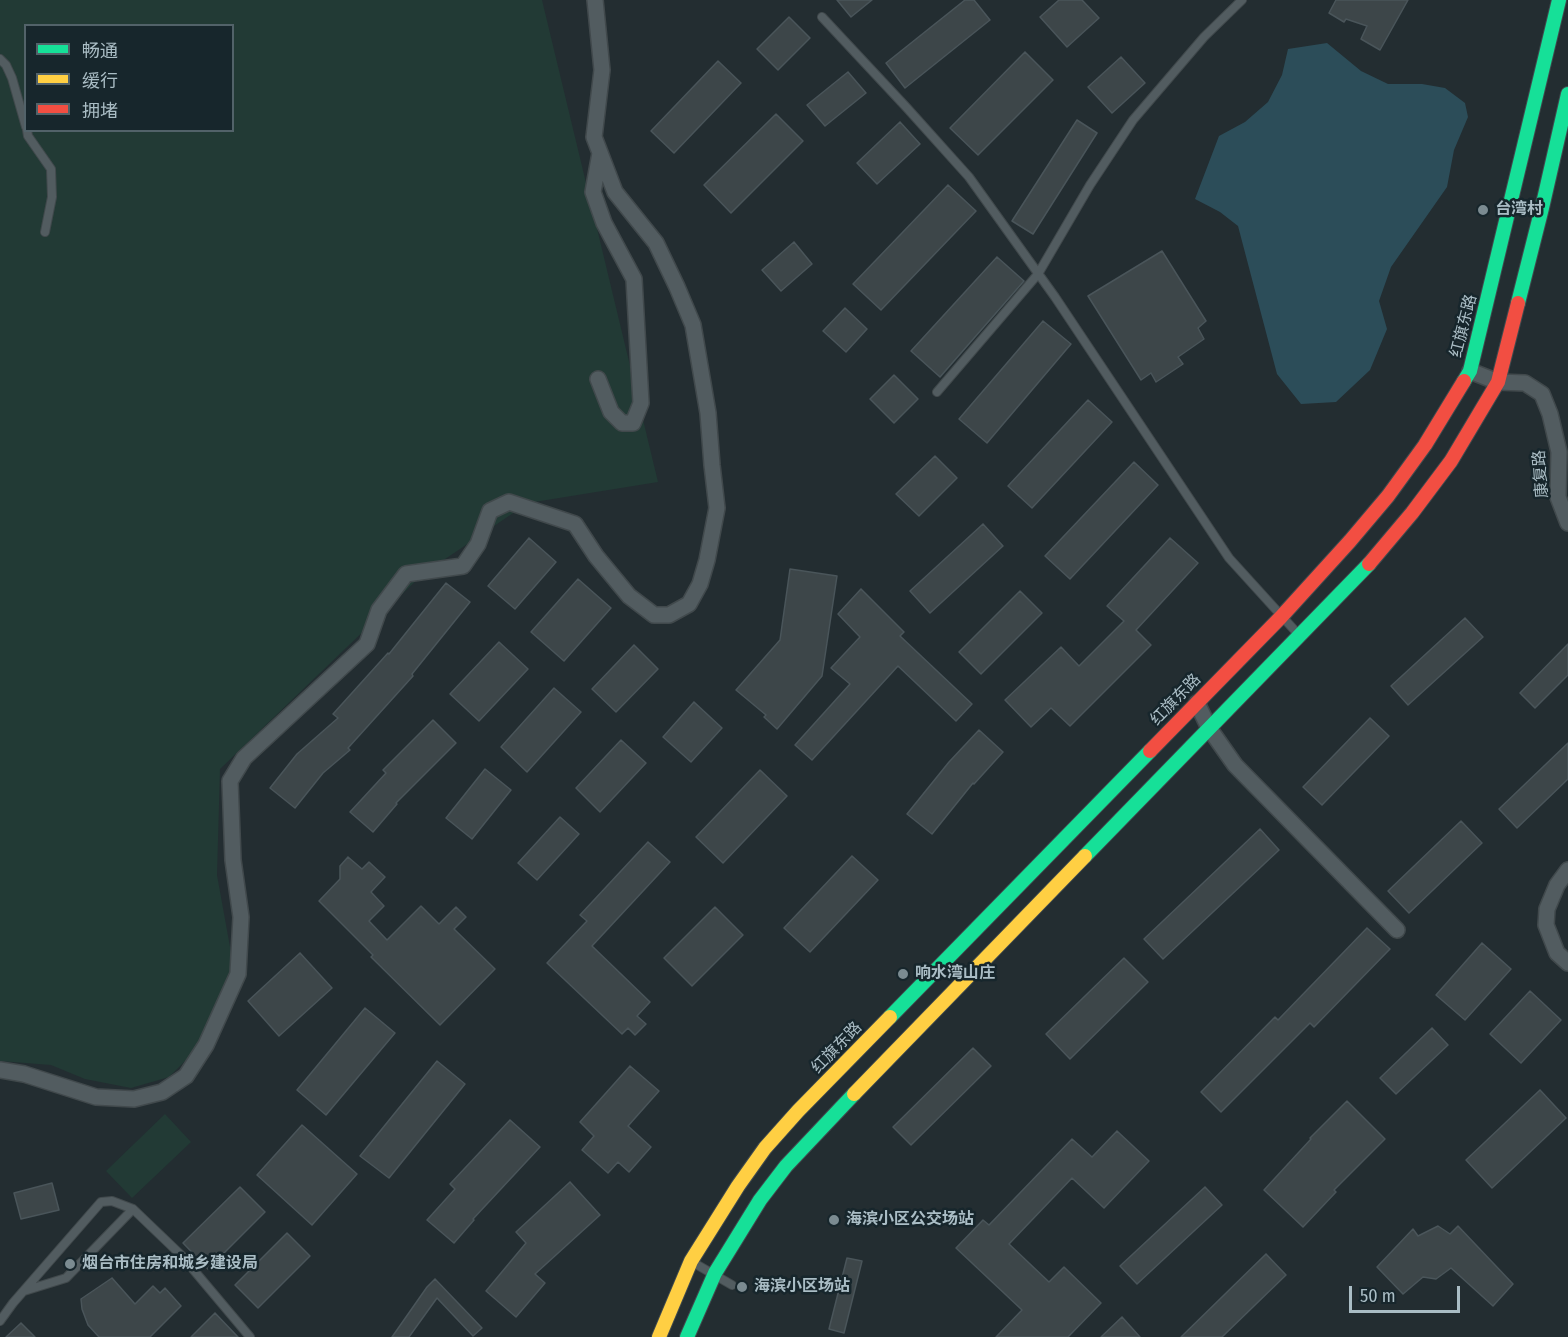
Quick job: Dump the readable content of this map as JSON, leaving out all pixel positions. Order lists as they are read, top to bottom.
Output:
{
  "streets": {
    "main road": ["红旗东路"],
    "street": ["康复路"]
  },
  "crossings": [
    ["红旗东路", "康复路"]
  ],
  "places": [
    "台湾村",
    "响水湾山庄",
    "海滨小区公交场站",
    "烟台市住房和城乡建设局",
    "海滨小区场站"
  ],
  "legend": ["畅通", "缓行", "拥堵"],
  "scale_bar": "50 m"
}
